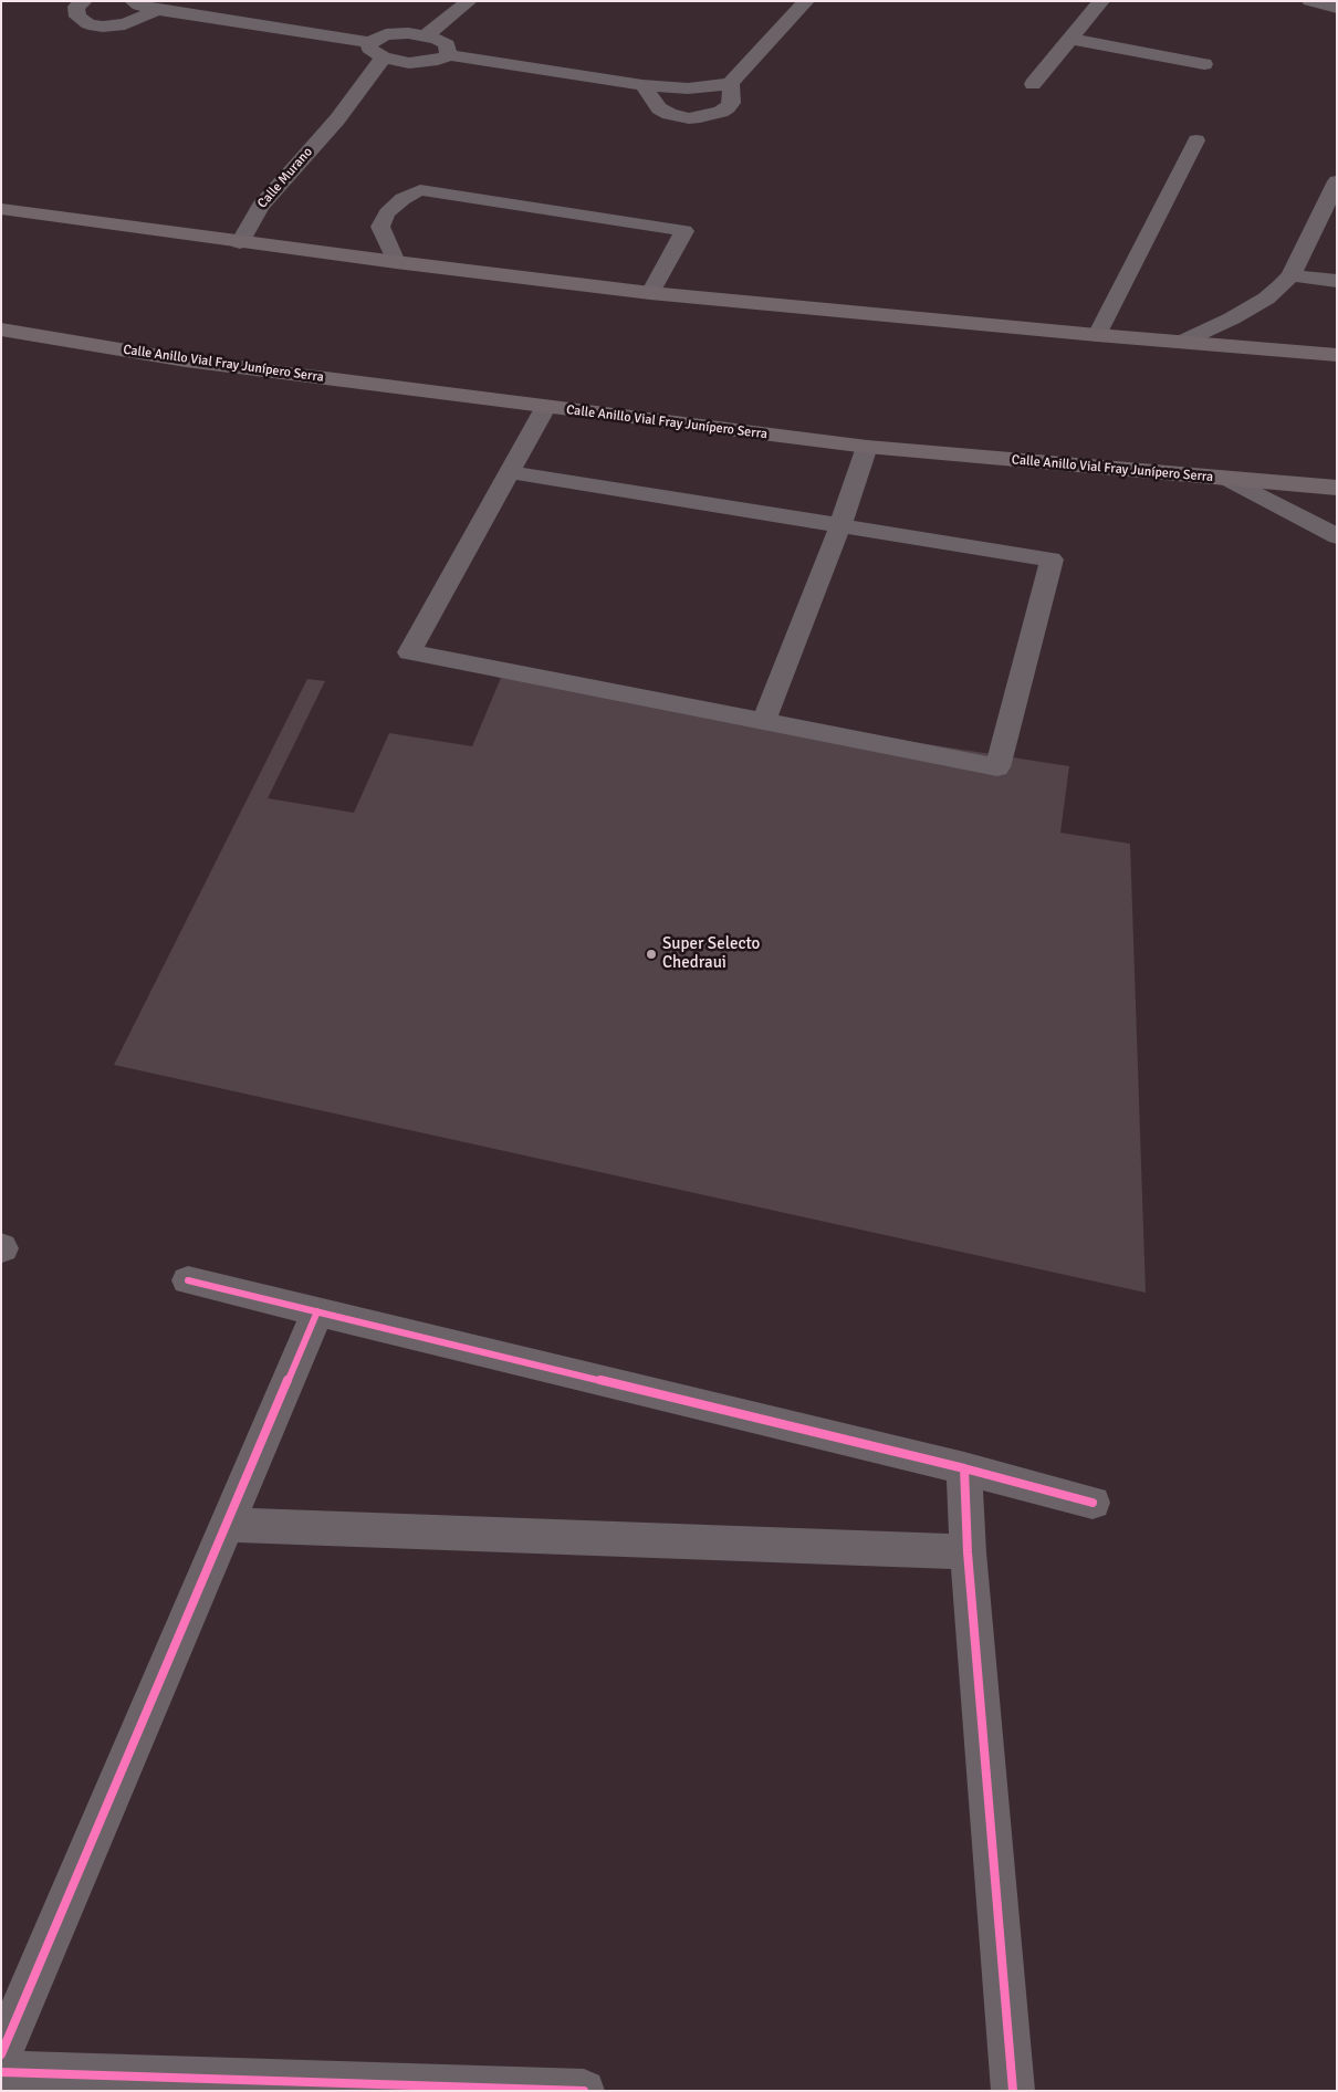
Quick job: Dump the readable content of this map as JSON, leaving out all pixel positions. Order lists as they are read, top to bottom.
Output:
{
  "streets": {
    "highway": ["Calle Anillo Vial Fray Junípero Serra"],
    "street": ["Calle Murano"]
  },
  "places": ["Super Selecto Chedraui"]
}
